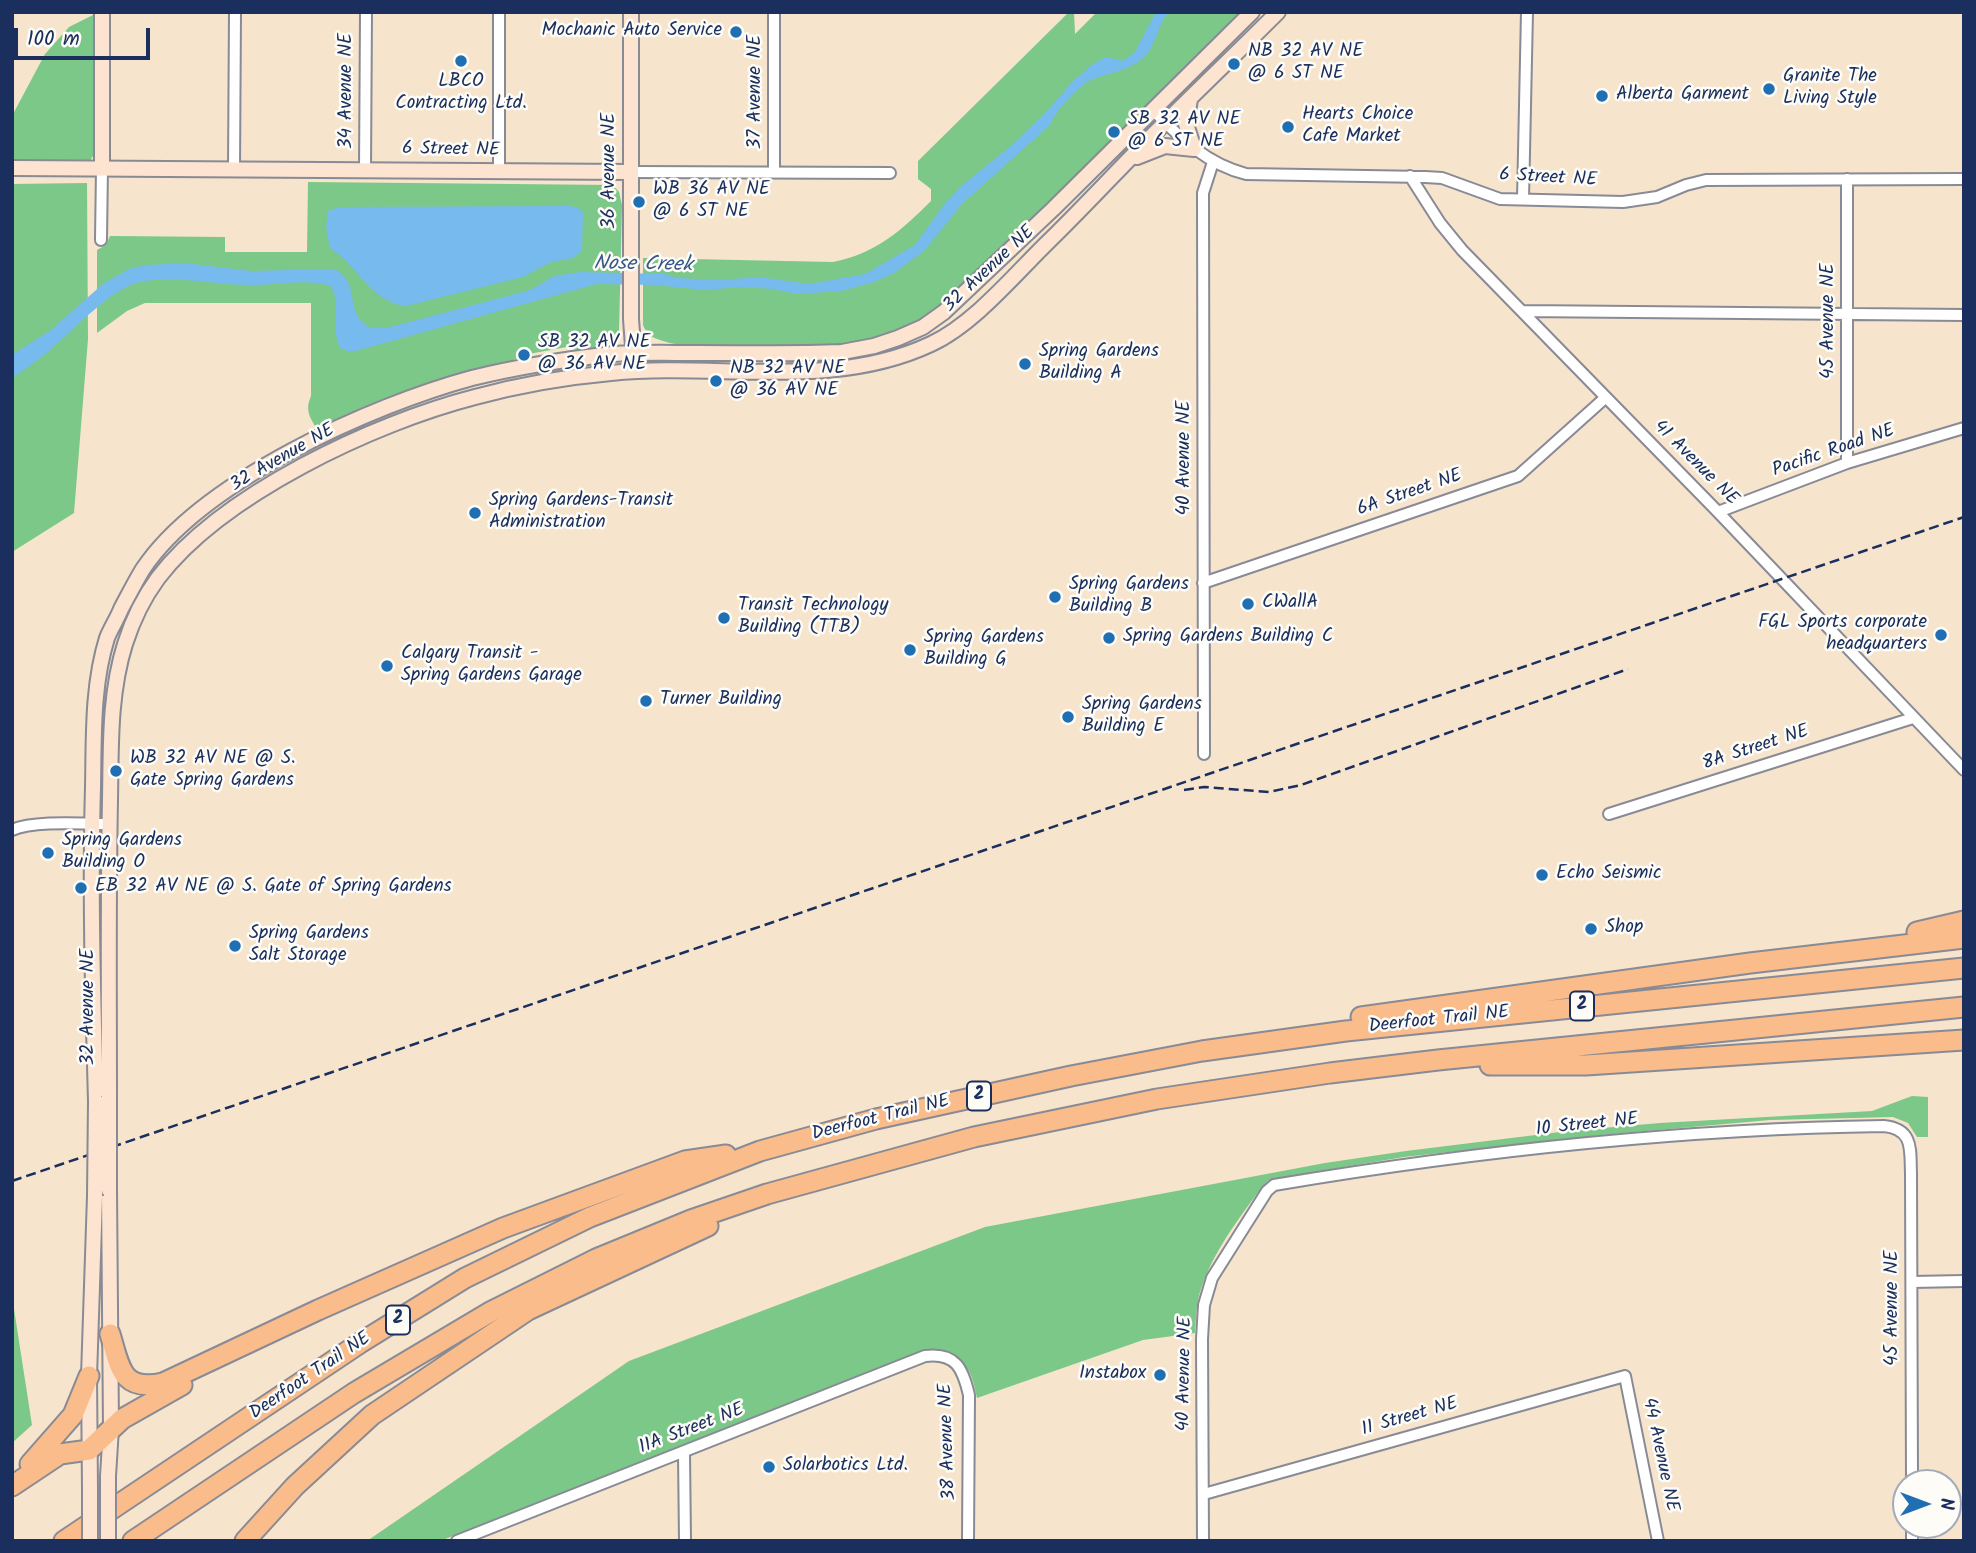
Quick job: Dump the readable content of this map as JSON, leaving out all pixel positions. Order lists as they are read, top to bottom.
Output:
{
  "streets": {
    "highway": ["2", "Deerfoot Trail NE"],
    "main road": ["6 Street NE", "36 Avenue NE", "32 Avenue NE"],
    "street": [
      "34 Avenue NE",
      "37 Avenue NE",
      "45 Avenue NE",
      "Pacific Road NE",
      "40 Avenue NE",
      "41 Avenue NE",
      "6A Street NE",
      "8A Street NE",
      "10 Street NE",
      "11 Street NE",
      "11A Street NE",
      "38 Avenue NE",
      "44 Avenue NE"
    ]
  },
  "crossings": [
    ["34 Avenue NE", "6 Street NE"],
    ["37 Avenue NE", "6 Street NE"],
    ["6 Street NE", "36 Avenue NE"],
    ["6 Street NE", "32 Avenue NE"],
    ["6 Street NE", "45 Avenue NE"],
    ["6 Street NE", "40 Avenue NE"],
    ["6 Street NE", "41 Avenue NE"],
    ["36 Avenue NE", "32 Avenue NE"],
    ["45 Avenue NE", "Pacific Road NE"],
    ["45 Avenue NE", "10 Street NE"],
    ["Pacific Road NE", "41 Avenue NE"],
    ["40 Avenue NE", "6A Street NE"],
    ["40 Avenue NE", "10 Street NE"],
    ["40 Avenue NE", "11 Street NE"],
    ["41 Avenue NE", "6A Street NE"],
    ["41 Avenue NE", "8A Street NE"],
    ["11 Street NE", "44 Avenue NE"],
    ["11A Street NE", "38 Avenue NE"]
  ],
  "water": ["Nose Creek"],
  "places": [
    "Mochanic Auto Service",
    "LBCO Contracting Ltd.",
    "NB 32 AV NE @ 6 ST NE",
    "Granite The Living Style",
    "Alberta Garment",
    "Hearts Choice Cafe Market",
    "SB 32 AV NE @ 6 ST NE",
    "WB 36 AV NE @ 6 ST NE",
    "SB 32 AV NE @ 36 AV NE",
    "Spring Gardens Building A",
    "NB 32 AV NE @ 36 AV NE",
    "Spring Gardens-Transit Administration",
    "Spring Gardens Building B",
    "CWallA",
    "Transit Technology Building (TTB)",
    "FGL Sports corporate headquarters",
    "Spring Gardens Building C",
    "Spring Gardens Building G",
    "Calgary Transit - Spring Gardens Garage",
    "Turner Building",
    "Spring Gardens Building E",
    "WB 32 AV NE @ S. Gate Spring Gardens",
    "Spring Gardens Building O",
    "Echo Seismic",
    "EB 32 AV NE @ S. Gate of Spring Gardens",
    "Shop",
    "Spring Gardens Salt Storage",
    "Instabox",
    "Solarbotics Ltd."
  ],
  "scale_bar": "100 m",
  "north": "right"
}
